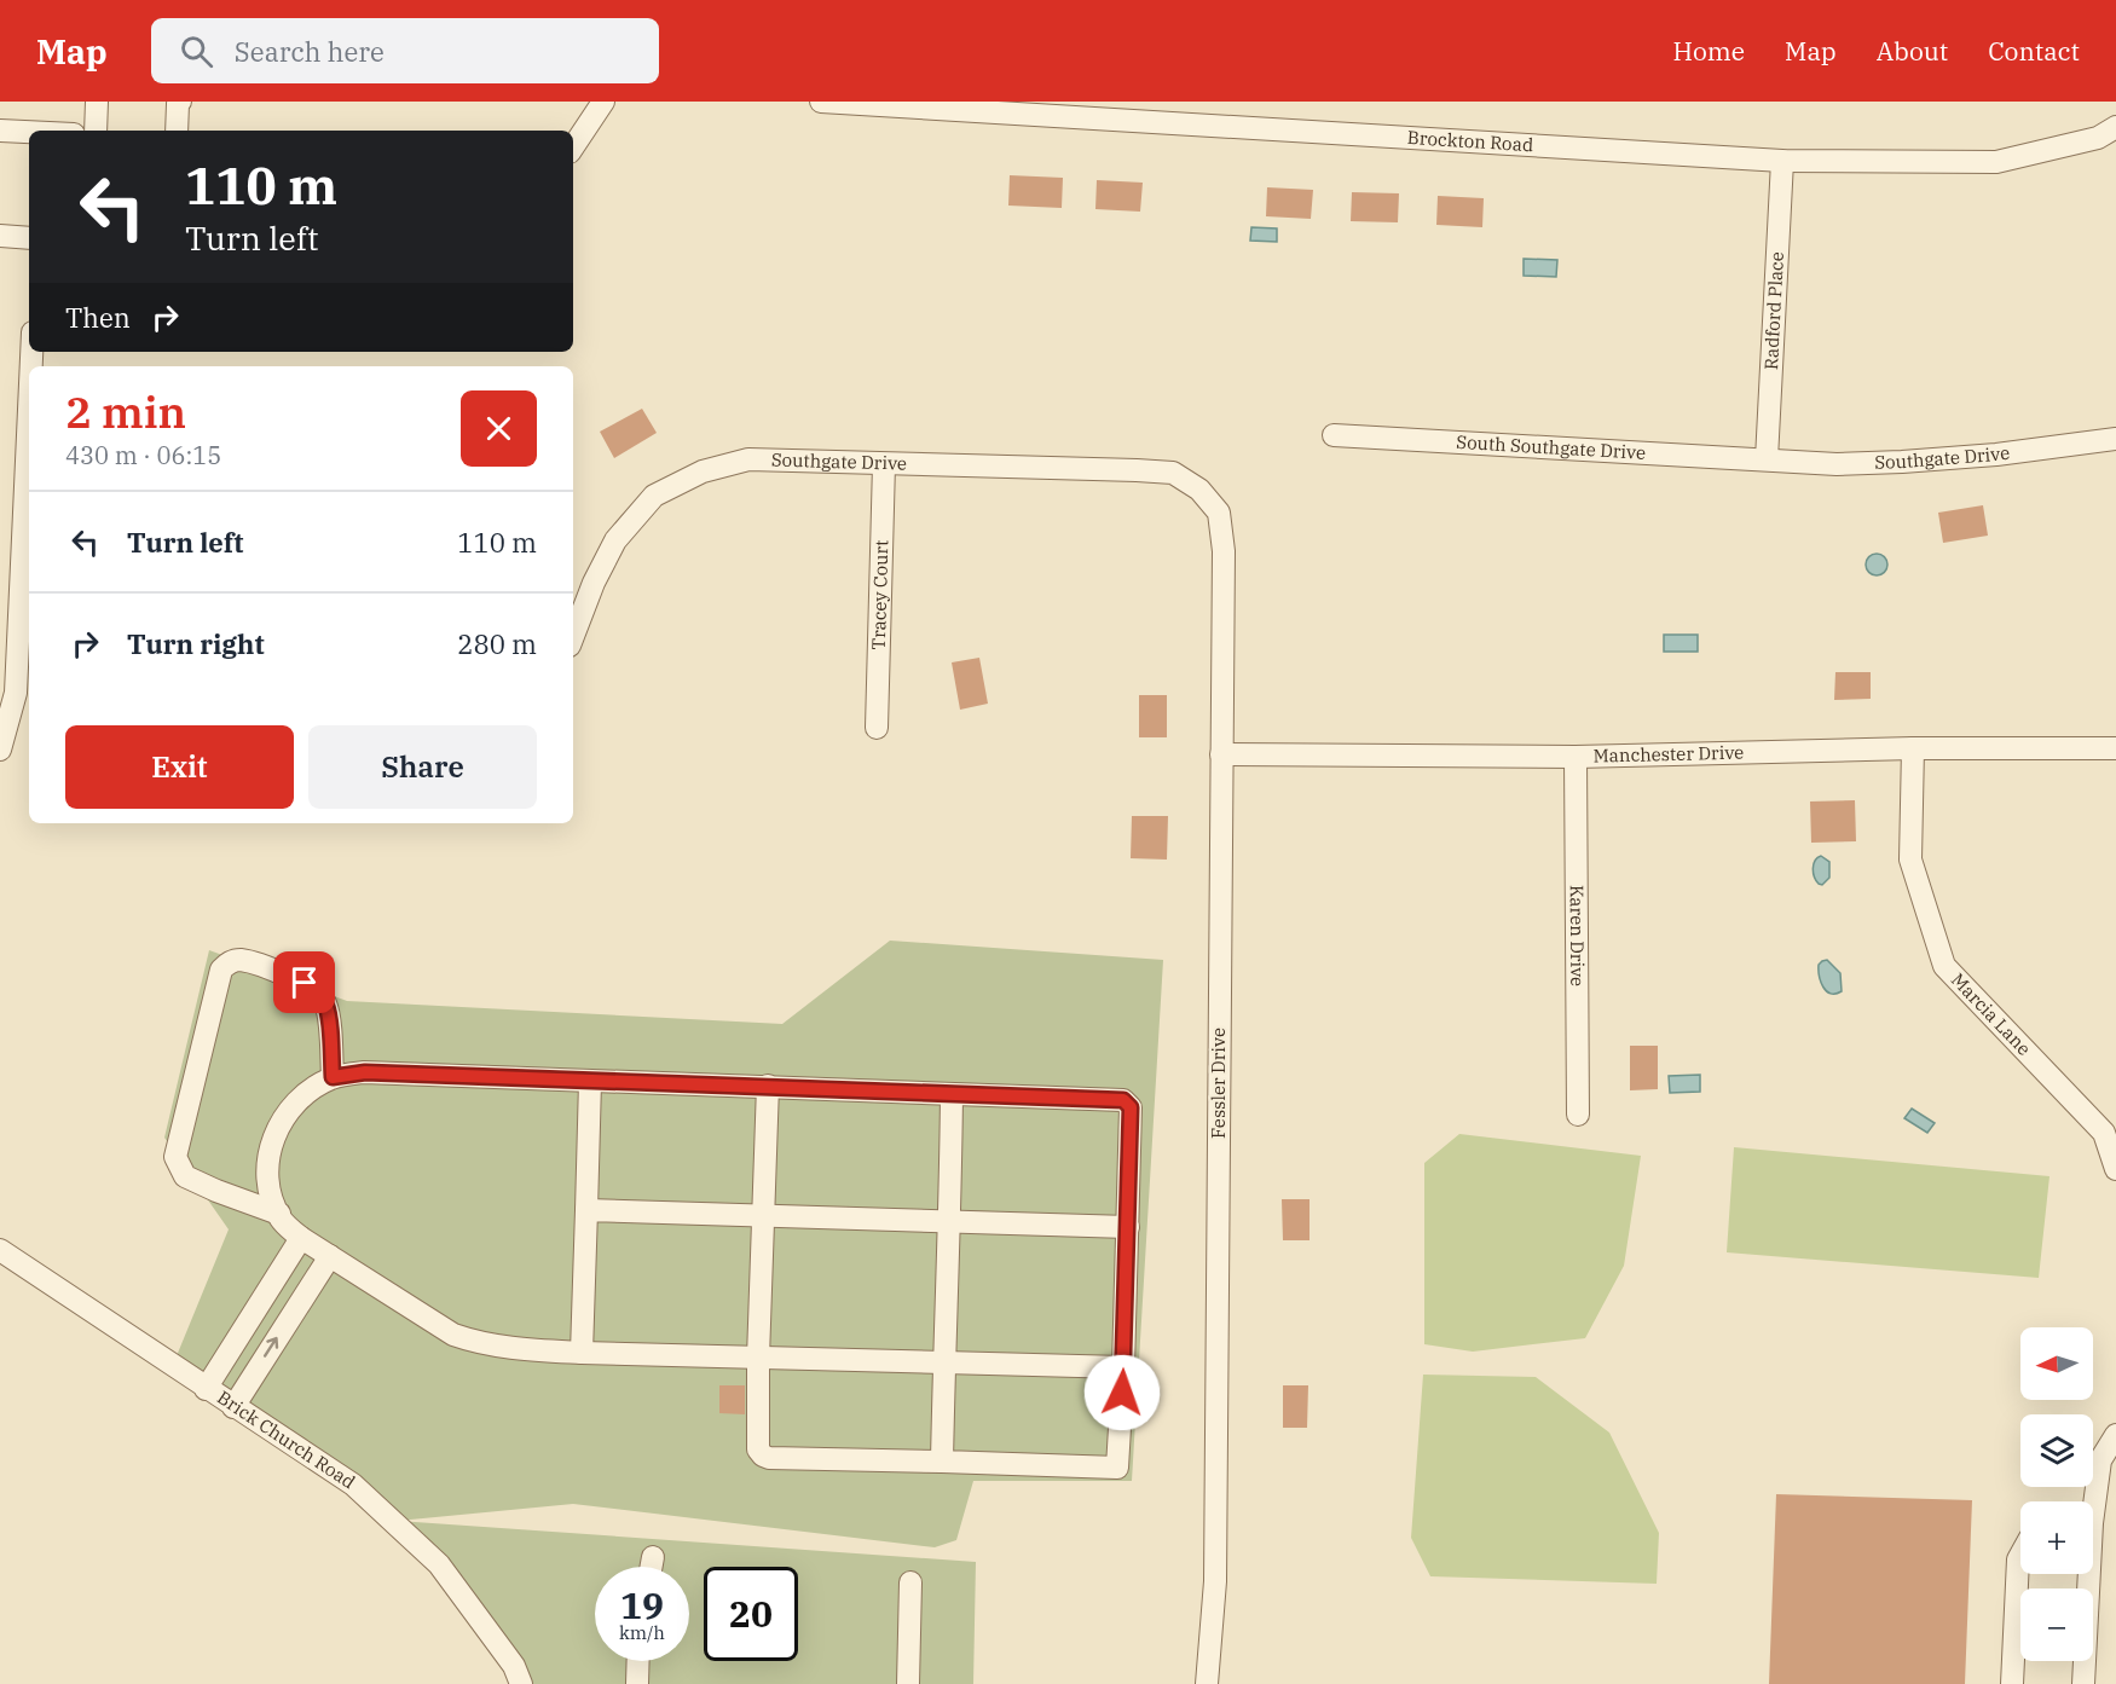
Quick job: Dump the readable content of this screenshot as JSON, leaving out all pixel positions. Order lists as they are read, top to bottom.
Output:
{
  "streets": {
    "street": [
      "Brockton Road",
      "Radford Place",
      "South Southgate Drive",
      "Southgate Drive",
      "Tracey Court",
      "Manchester Drive",
      "Karen Drive",
      "Marcia Lane",
      "Fessler Drive",
      "Brick Church Road"
    ]
  },
  "crossings": [
    ["Brockton Road", "Radford Place"],
    ["Radford Place", "South Southgate Drive"],
    ["Radford Place", "Southgate Drive"],
    ["South Southgate Drive", "Southgate Drive"],
    ["Southgate Drive", "Tracey Court"],
    ["Southgate Drive", "Fessler Drive"],
    ["Manchester Drive", "Karen Drive"],
    ["Manchester Drive", "Marcia Lane"],
    ["Manchester Drive", "Fessler Drive"]
  ],
  "north": "left",
  "page": {
    "header": "Map",
    "search": "Search here",
    "nav": [
      "Home",
      "Map",
      "About",
      "Contact"
    ],
    "turn": ["110 m", "Turn left"],
    "then": "Then",
    "heading": ["2 min", "430 m · 06:15"],
    "list": [
      {
        "name": "Turn left",
        "value": "110 m"
      },
      {
        "name": "Turn right",
        "value": "280 m"
      }
    ],
    "buttons": ["Exit", "Share"],
    "map_buttons": ["+", "−"],
    "speed": "19 km/h",
    "limit": "20"
  }
}
